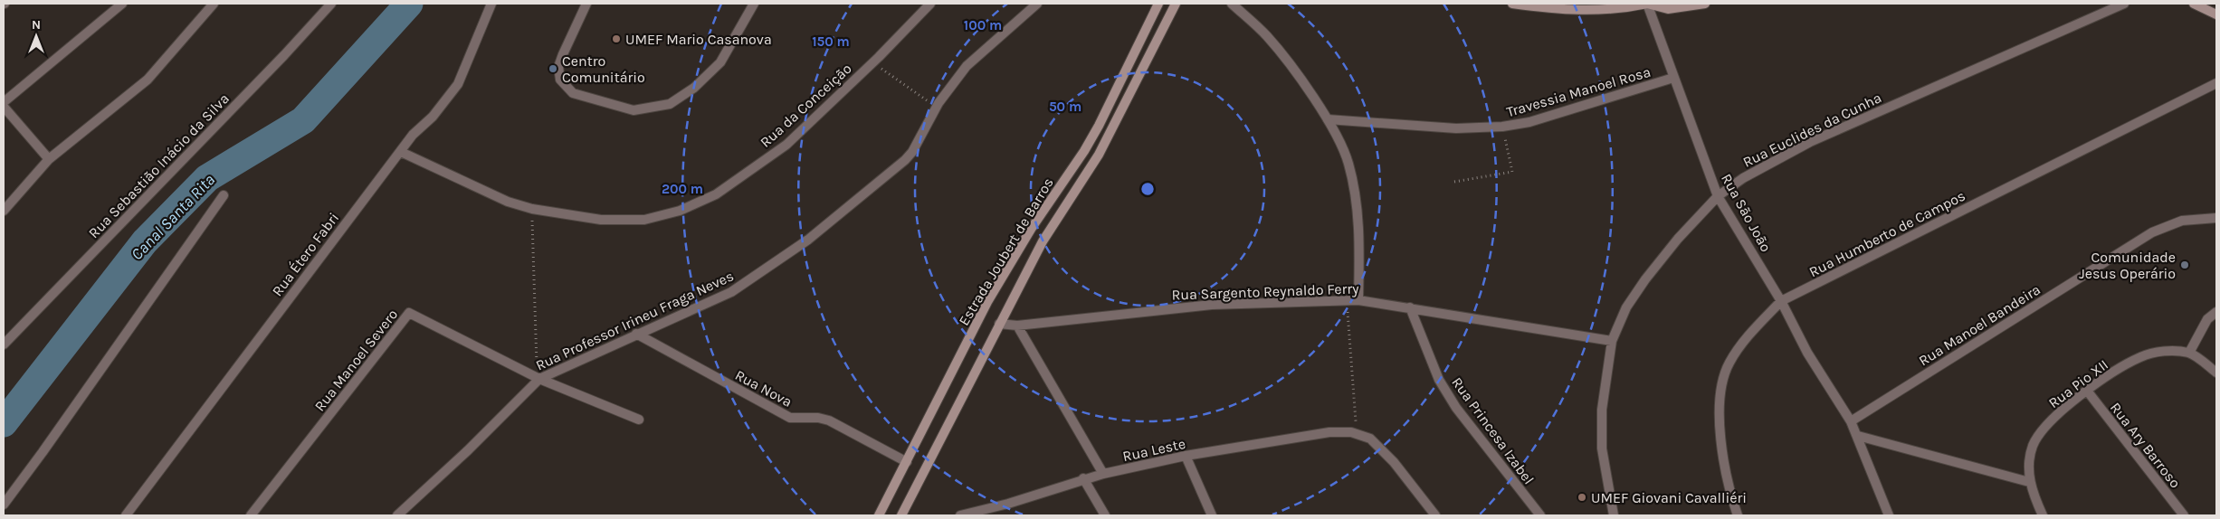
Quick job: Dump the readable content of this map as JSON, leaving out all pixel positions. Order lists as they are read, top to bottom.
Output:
{
  "streets": {
    "main road": ["Estrada Joubert de Barros"],
    "street": [
      "Travessia Manoel Rosa",
      "Rua da Conceição",
      "Rua Euclides da Cunha",
      "Rua Sebastião Inácio da Silva",
      "Rua São João",
      "Rua Humberto de Campos",
      "Rua Étero Fabri",
      "Rua Sargento Reynaldo Ferry",
      "Rua Professor Irineu Fraga Neves",
      "Rua Manoel Bandeira",
      "Rua Manoel Severo",
      "Rua Pio XII",
      "Rua Nova",
      "Rua Princesa Izabel",
      "Rua Ary Barroso",
      "Rua Leste"
    ]
  },
  "crossings": [
    ["Travessia Manoel Rosa", "Rua São João"],
    ["Rua da Conceição", "Rua Étero Fabri"],
    ["Rua Euclides da Cunha", "Rua São João"],
    ["Rua Euclides da Cunha", "Rua Sargento Reynaldo Ferry"],
    ["Rua São João", "Rua Humberto de Campos"],
    ["Rua São João", "Rua Manoel Bandeira"],
    ["Estrada Joubert de Barros", "Rua Sargento Reynaldo Ferry"],
    ["Estrada Joubert de Barros", "Rua Nova"],
    ["Rua Sargento Reynaldo Ferry", "Rua Princesa Izabel"],
    ["Rua Professor Irineu Fraga Neves", "Rua Manoel Severo"],
    ["Rua Professor Irineu Fraga Neves", "Rua Nova"],
    ["Rua Pio XII", "Rua Ary Barroso"]
  ],
  "water": ["Canal Santa Rita"],
  "places": [
    "UMEF Mario Casanova",
    "Centro Comunitário",
    "Comunidade Jesus Operário",
    "UMEF Giovani Cavalliéri"
  ],
  "north": "top",
  "rings": [
    "100 m",
    "150 m",
    "50 m",
    "200 m"
  ]
}
